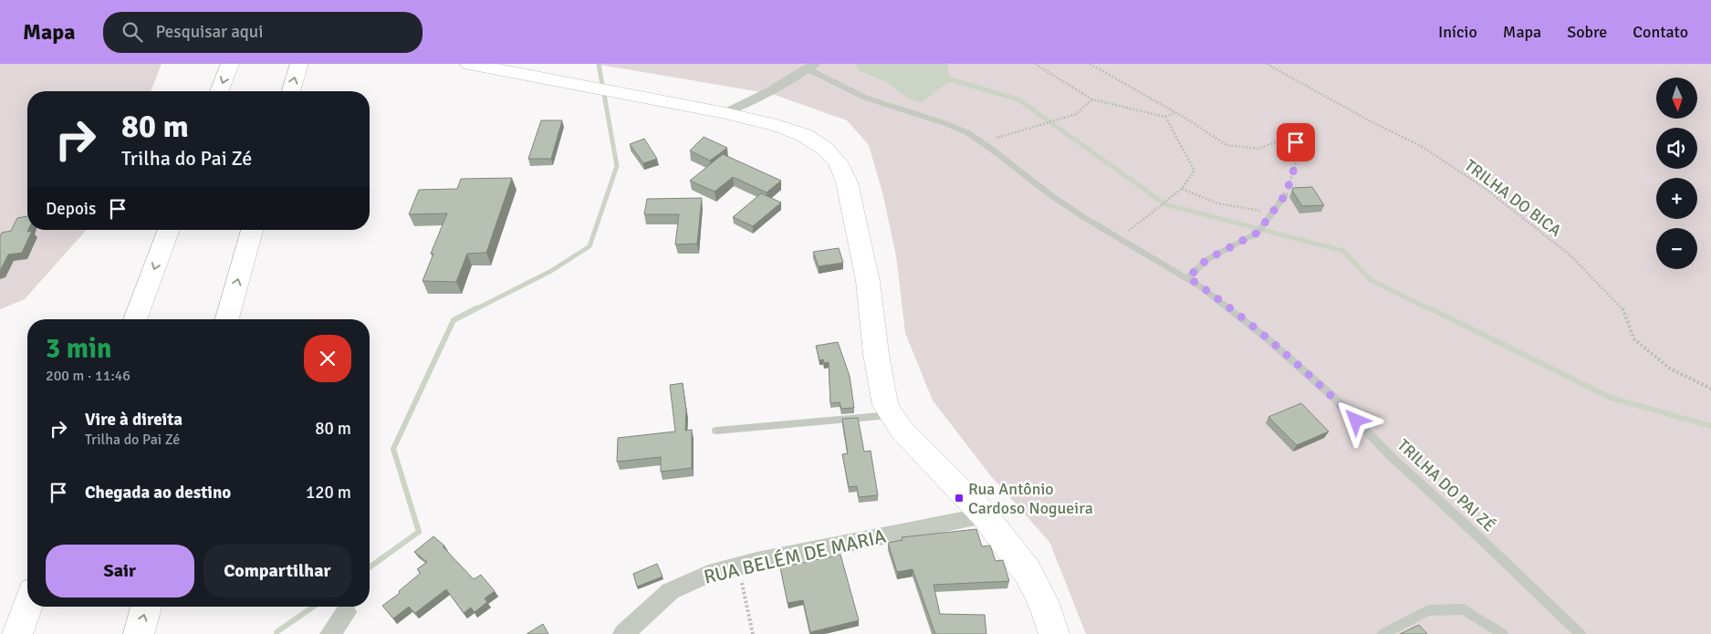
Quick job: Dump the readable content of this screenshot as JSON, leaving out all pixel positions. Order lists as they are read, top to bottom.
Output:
{
  "streets": {
    "street": ["RUA BELÉM DE MARIA"],
    "lane": ["TRILHA DO PAI ZÉ"],
    "path": ["TRILHA DO BICA"]
  },
  "places": {
    "transit": ["Rua Antônio Cardoso Nogueira"]
  },
  "north": "bottom",
  "page": {
    "header": "Mapa",
    "search": "Pesquisar aqui",
    "nav": [
      "Início",
      "Mapa",
      "Sobre",
      "Contato"
    ],
    "map_buttons": ["+", "−"],
    "turn": ["80 m", "Trilha do Pai Zé"],
    "then": "Depois",
    "heading": ["3 min", "200 m · 11:46"],
    "list": [
      {
        "name": "Vire à direita",
        "note": "Trilha do Pai Zé",
        "value": "80 m"
      },
      {
        "name": "Chegada ao destino",
        "value": "120 m"
      }
    ],
    "buttons": ["Sair", "Compartilhar"]
  }
}
